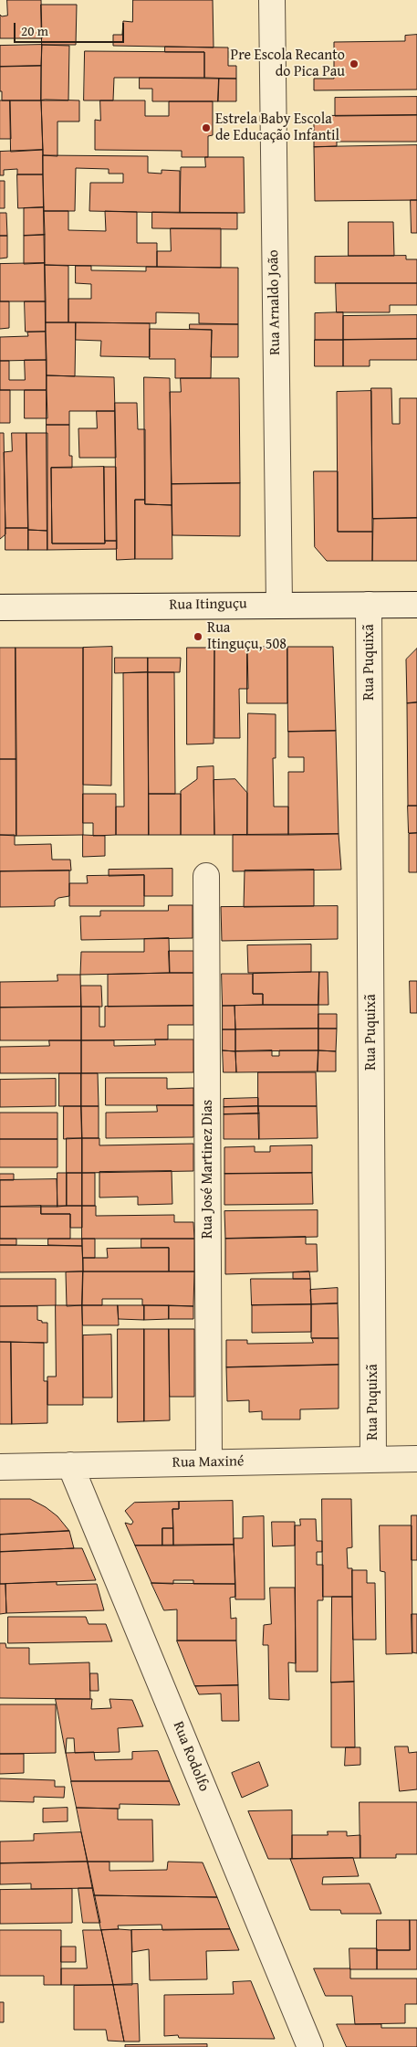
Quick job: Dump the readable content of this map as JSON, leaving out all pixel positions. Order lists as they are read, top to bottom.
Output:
{
  "streets": {
    "street": [
      "Rua Arnaldo João",
      "Rua Itinguçu",
      "Rua Puquixã",
      "Rua José Martinez Dias",
      "Rua Maxiné",
      "Rua Rodolfo"
    ]
  },
  "crossings": [
    ["Rua Arnaldo João", "Rua Itinguçu"],
    ["Rua Itinguçu", "Rua Puquixã"],
    ["Rua Puquixã", "Rua Maxiné"],
    ["Rua José Martinez Dias", "Rua Maxiné"],
    ["Rua Maxiné", "Rua Rodolfo"]
  ],
  "places": ["Pre Escola Recanto do Pica Pau", "Estrela Baby Escola de Educação Infantil", "Rua Itinguçu, 508"],
  "scale_bar": "20 m"
}
